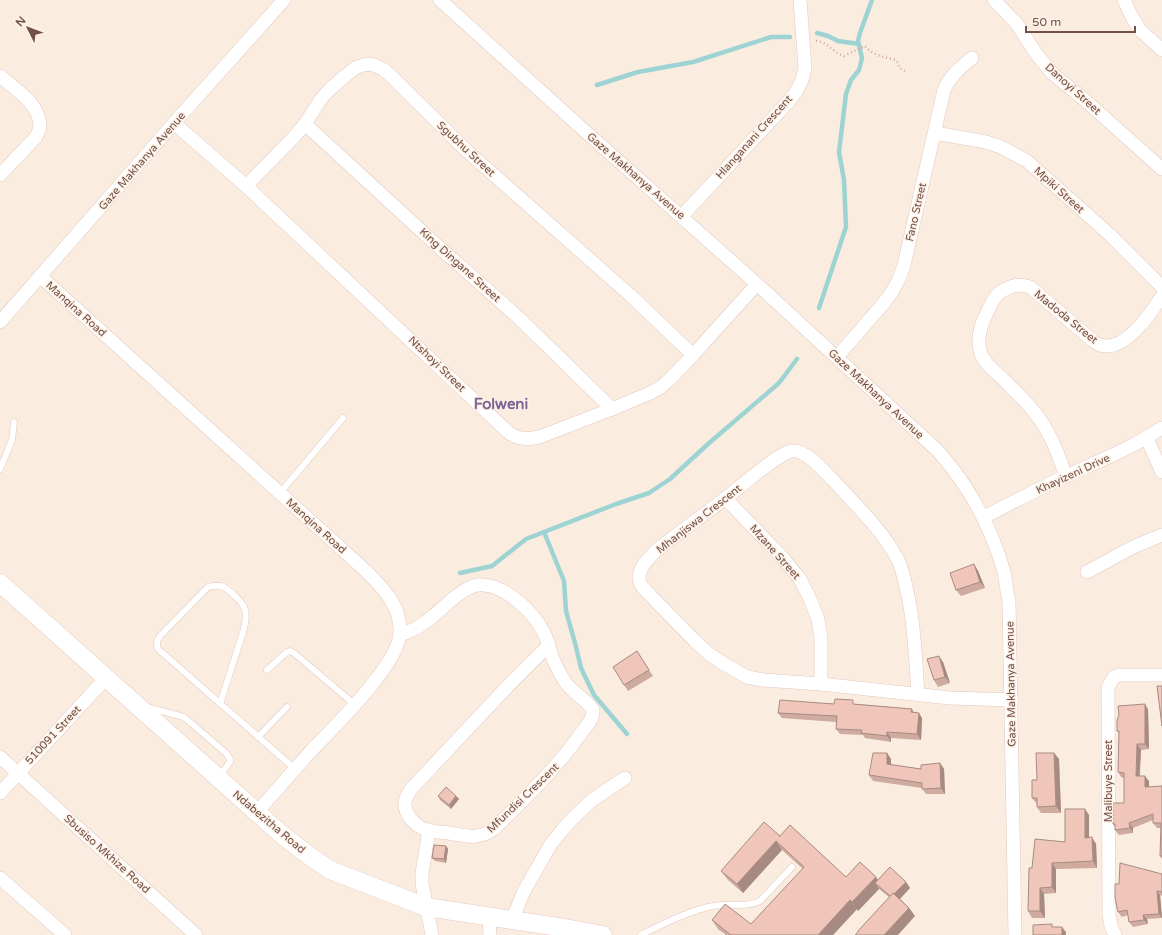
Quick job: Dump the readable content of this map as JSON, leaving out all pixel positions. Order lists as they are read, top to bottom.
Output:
{
  "streets": {
    "street": [
      "Danoyi Street",
      "Hlanganani Crescent",
      "Sgubhu Street",
      "Gaze Makhanya Avenue",
      "Mpiki Street",
      "Fano Street",
      "King Dingane Street",
      "Manqina Road",
      "Madoda Street",
      "Ntshoyi Street",
      "Khayizeni Drive",
      "Mhanjiswa Crescent",
      "Mzane Street",
      "510091 Street",
      "Malibuye Street",
      "Mfundisi Crescent",
      "Ndabezitha Road",
      "Sbusiso Mkhize Road"
    ]
  },
  "crossings": [
    ["Hlanganani Crescent", "Gaze Makhanya Avenue"],
    ["Sgubhu Street", "King Dingane Street"],
    ["Sgubhu Street", "Ntshoyi Street"],
    ["Gaze Makhanya Avenue", "Fano Street"],
    ["Gaze Makhanya Avenue", "Manqina Road"],
    ["Gaze Makhanya Avenue", "Ntshoyi Street"],
    ["Gaze Makhanya Avenue", "Khayizeni Drive"],
    ["Gaze Makhanya Avenue", "Mhanjiswa Crescent"],
    ["Mpiki Street", "Fano Street"],
    ["King Dingane Street", "Ntshoyi Street"],
    ["Manqina Road", "Mfundisi Crescent"],
    ["Manqina Road", "Ndabezitha Road"],
    ["Madoda Street", "Khayizeni Drive"],
    ["Mhanjiswa Crescent", "Mzane Street"],
    ["510091 Street", "Ndabezitha Road"],
    ["510091 Street", "Sbusiso Mkhize Road"]
  ],
  "districts": ["Folweni"],
  "scale_bar": "50 m",
  "north": "top left"
}
